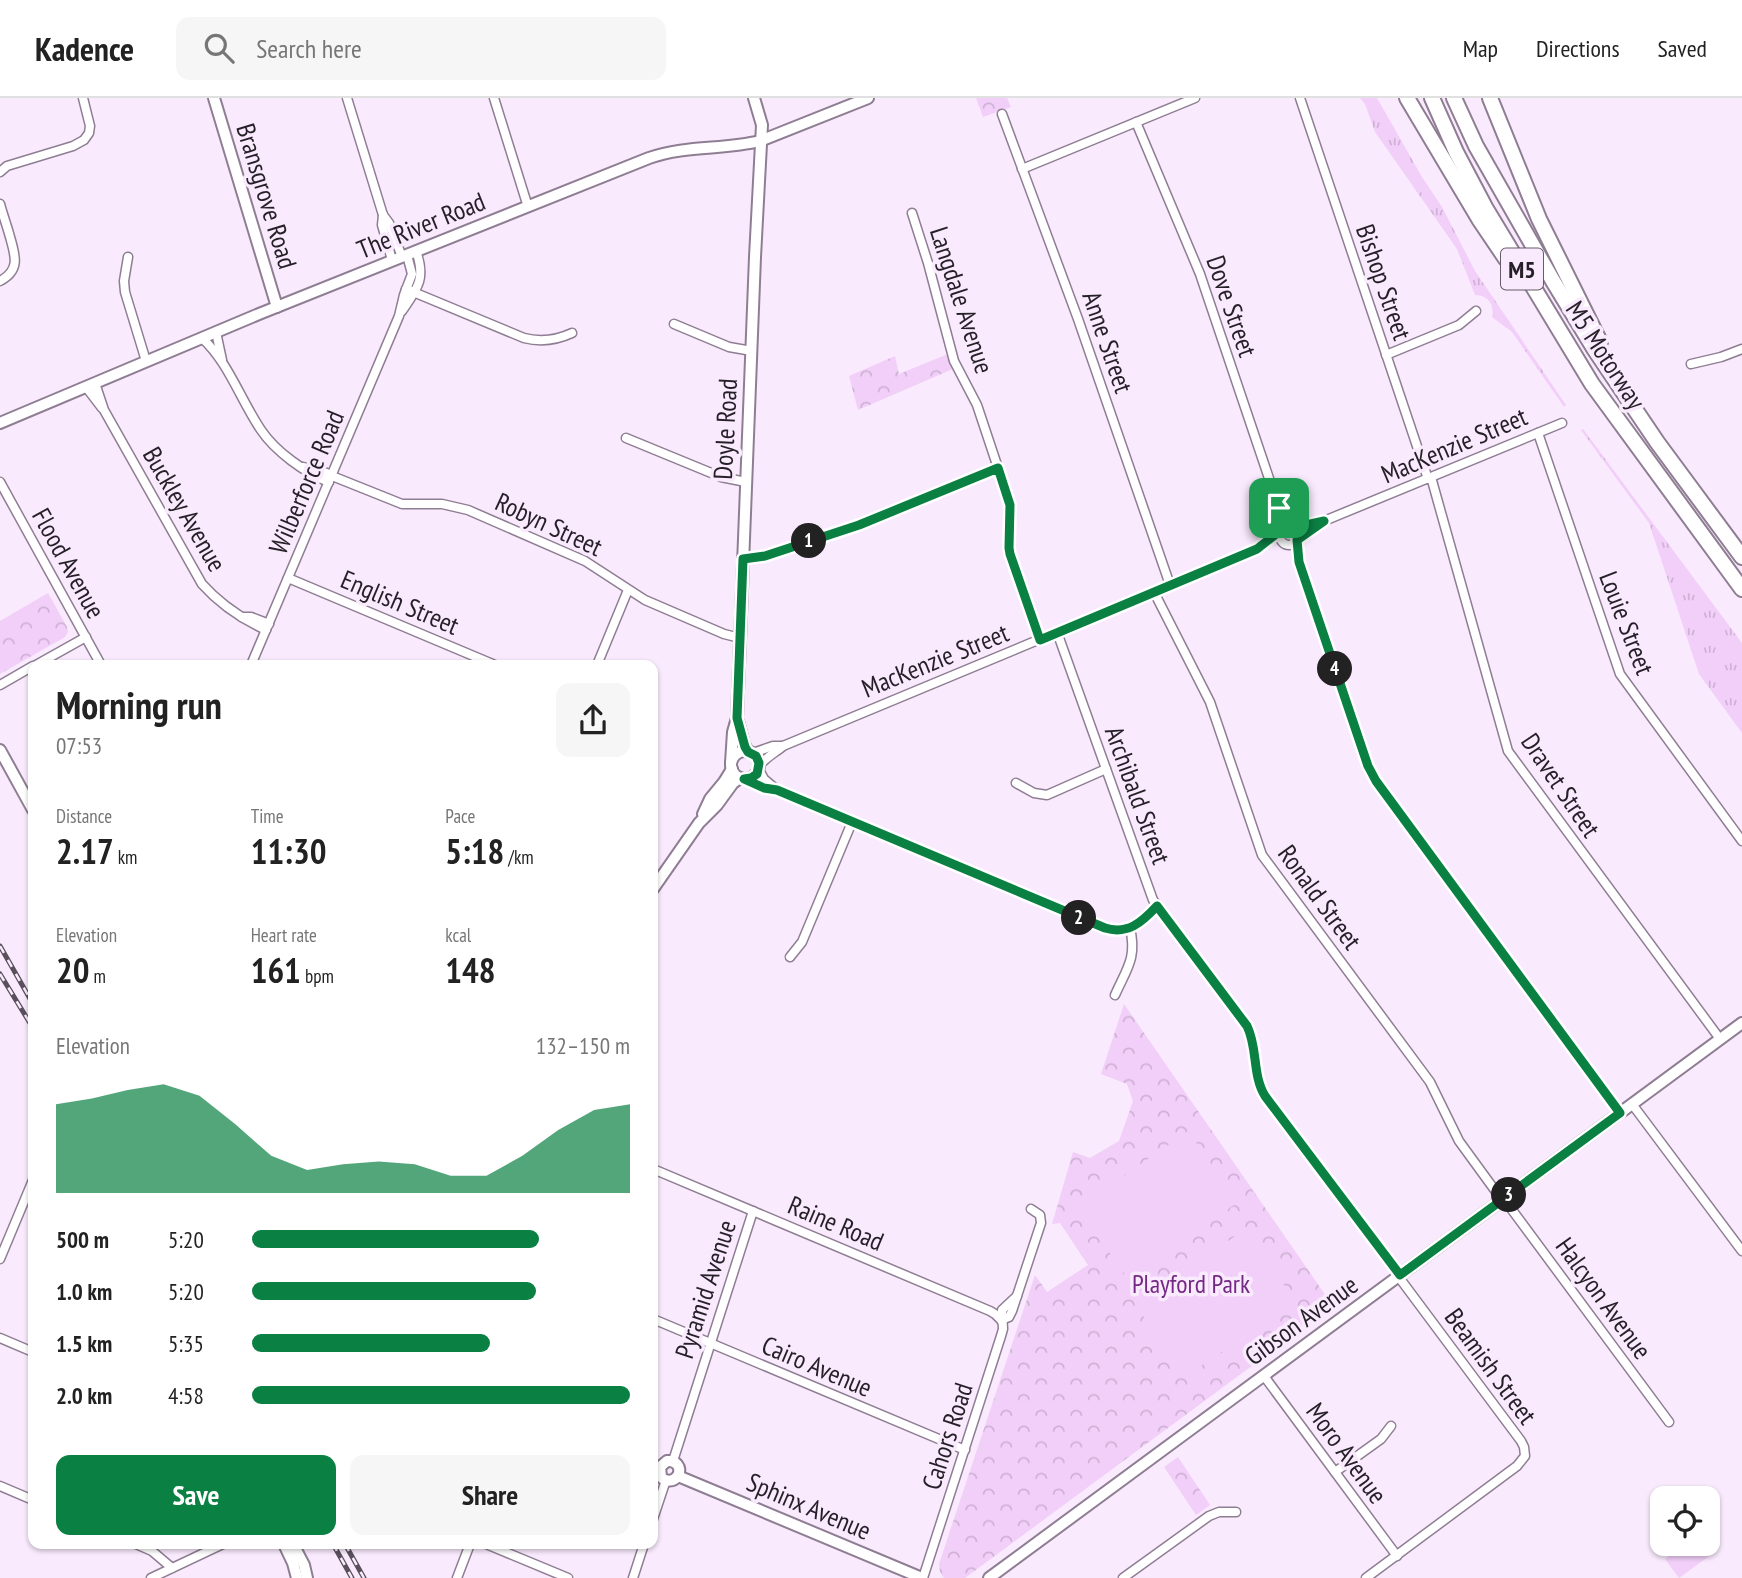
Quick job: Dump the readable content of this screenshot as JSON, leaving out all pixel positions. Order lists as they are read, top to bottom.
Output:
{
  "streets": {
    "highway": ["M5", "M5 Motorway"],
    "main road": [
      "Bransgrove Road",
      "The River Road",
      "Doyle Road",
      "Gibson Avenue",
      "Sphinx Avenue"
    ],
    "street": [
      "Bishop Street",
      "Langdale Avenue",
      "Dove Street",
      "Anne Street",
      "MacKenzie Street",
      "Wilberforce Road",
      "Buckley Avenue",
      "Robyn Street",
      "Flood Avenue",
      "English Street",
      "Louie Street",
      "Dravet Street",
      "Archibald Street",
      "Ronald Street",
      "Raine Road",
      "Pyramid Avenue",
      "Halcyon Avenue",
      "Cairo Avenue",
      "Beamish Street",
      "Cahors Road",
      "Moro Avenue"
    ]
  },
  "crossings": [
    ["Bransgrove Road", "The River Road"],
    ["The River Road", "Doyle Road"],
    ["The River Road", "Wilberforce Road"],
    ["The River Road", "Buckley Avenue"],
    ["Bishop Street", "MacKenzie Street"],
    ["Bishop Street", "Dravet Street"],
    ["Langdale Avenue", "MacKenzie Street"],
    ["Dove Street", "MacKenzie Street"],
    ["Anne Street", "MacKenzie Street"],
    ["Doyle Road", "MacKenzie Street"],
    ["Doyle Road", "Robyn Street"],
    ["MacKenzie Street", "Louie Street"],
    ["MacKenzie Street", "Dravet Street"],
    ["MacKenzie Street", "Archibald Street"],
    ["MacKenzie Street", "Ronald Street"],
    ["Wilberforce Road", "Buckley Avenue"],
    ["Wilberforce Road", "Robyn Street"],
    ["Wilberforce Road", "English Street"],
    ["Dravet Street", "Gibson Avenue"],
    ["Archibald Street", "Gibson Avenue"],
    ["Archibald Street", "Beamish Street"],
    ["Ronald Street", "Halcyon Avenue"],
    ["Ronald Street", "Gibson Avenue"],
    ["Raine Road", "Pyramid Avenue"],
    ["Raine Road", "Cahors Road"],
    ["Pyramid Avenue", "Cairo Avenue"],
    ["Halcyon Avenue", "Gibson Avenue"],
    ["Gibson Avenue", "Beamish Street"],
    ["Gibson Avenue", "Moro Avenue"],
    ["Cairo Avenue", "Cahors Road"],
    ["Beamish Street", "Moro Avenue"],
    ["Cahors Road", "Sphinx Avenue"]
  ],
  "parks": ["Playford Park"],
  "page": {
    "header": "Kadence",
    "search": "Search here",
    "nav": ["Map", "Directions", "Saved"],
    "pins": [
      "1",
      "4",
      "2",
      "3"
    ],
    "heading": ["Morning run", "07:53"],
    "stats": [
      ["Distance", "2.17 km"],
      ["Time", "11:30"],
      ["Pace", "5:18 /km"],
      ["Elevation", "20 m"],
      ["Heart rate", "161 bpm"],
      ["kcal", "148"]
    ],
    "chart": ["Elevation", "132–150 m"],
    "list": [
      {
        "name": "500 m",
        "note": "5:20"
      },
      {
        "name": "1.0 km",
        "note": "5:20"
      },
      {
        "name": "1.5 km",
        "note": "5:35"
      },
      {
        "name": "2.0 km",
        "note": "4:58"
      }
    ],
    "buttons": ["Save", "Share"]
  }
}
